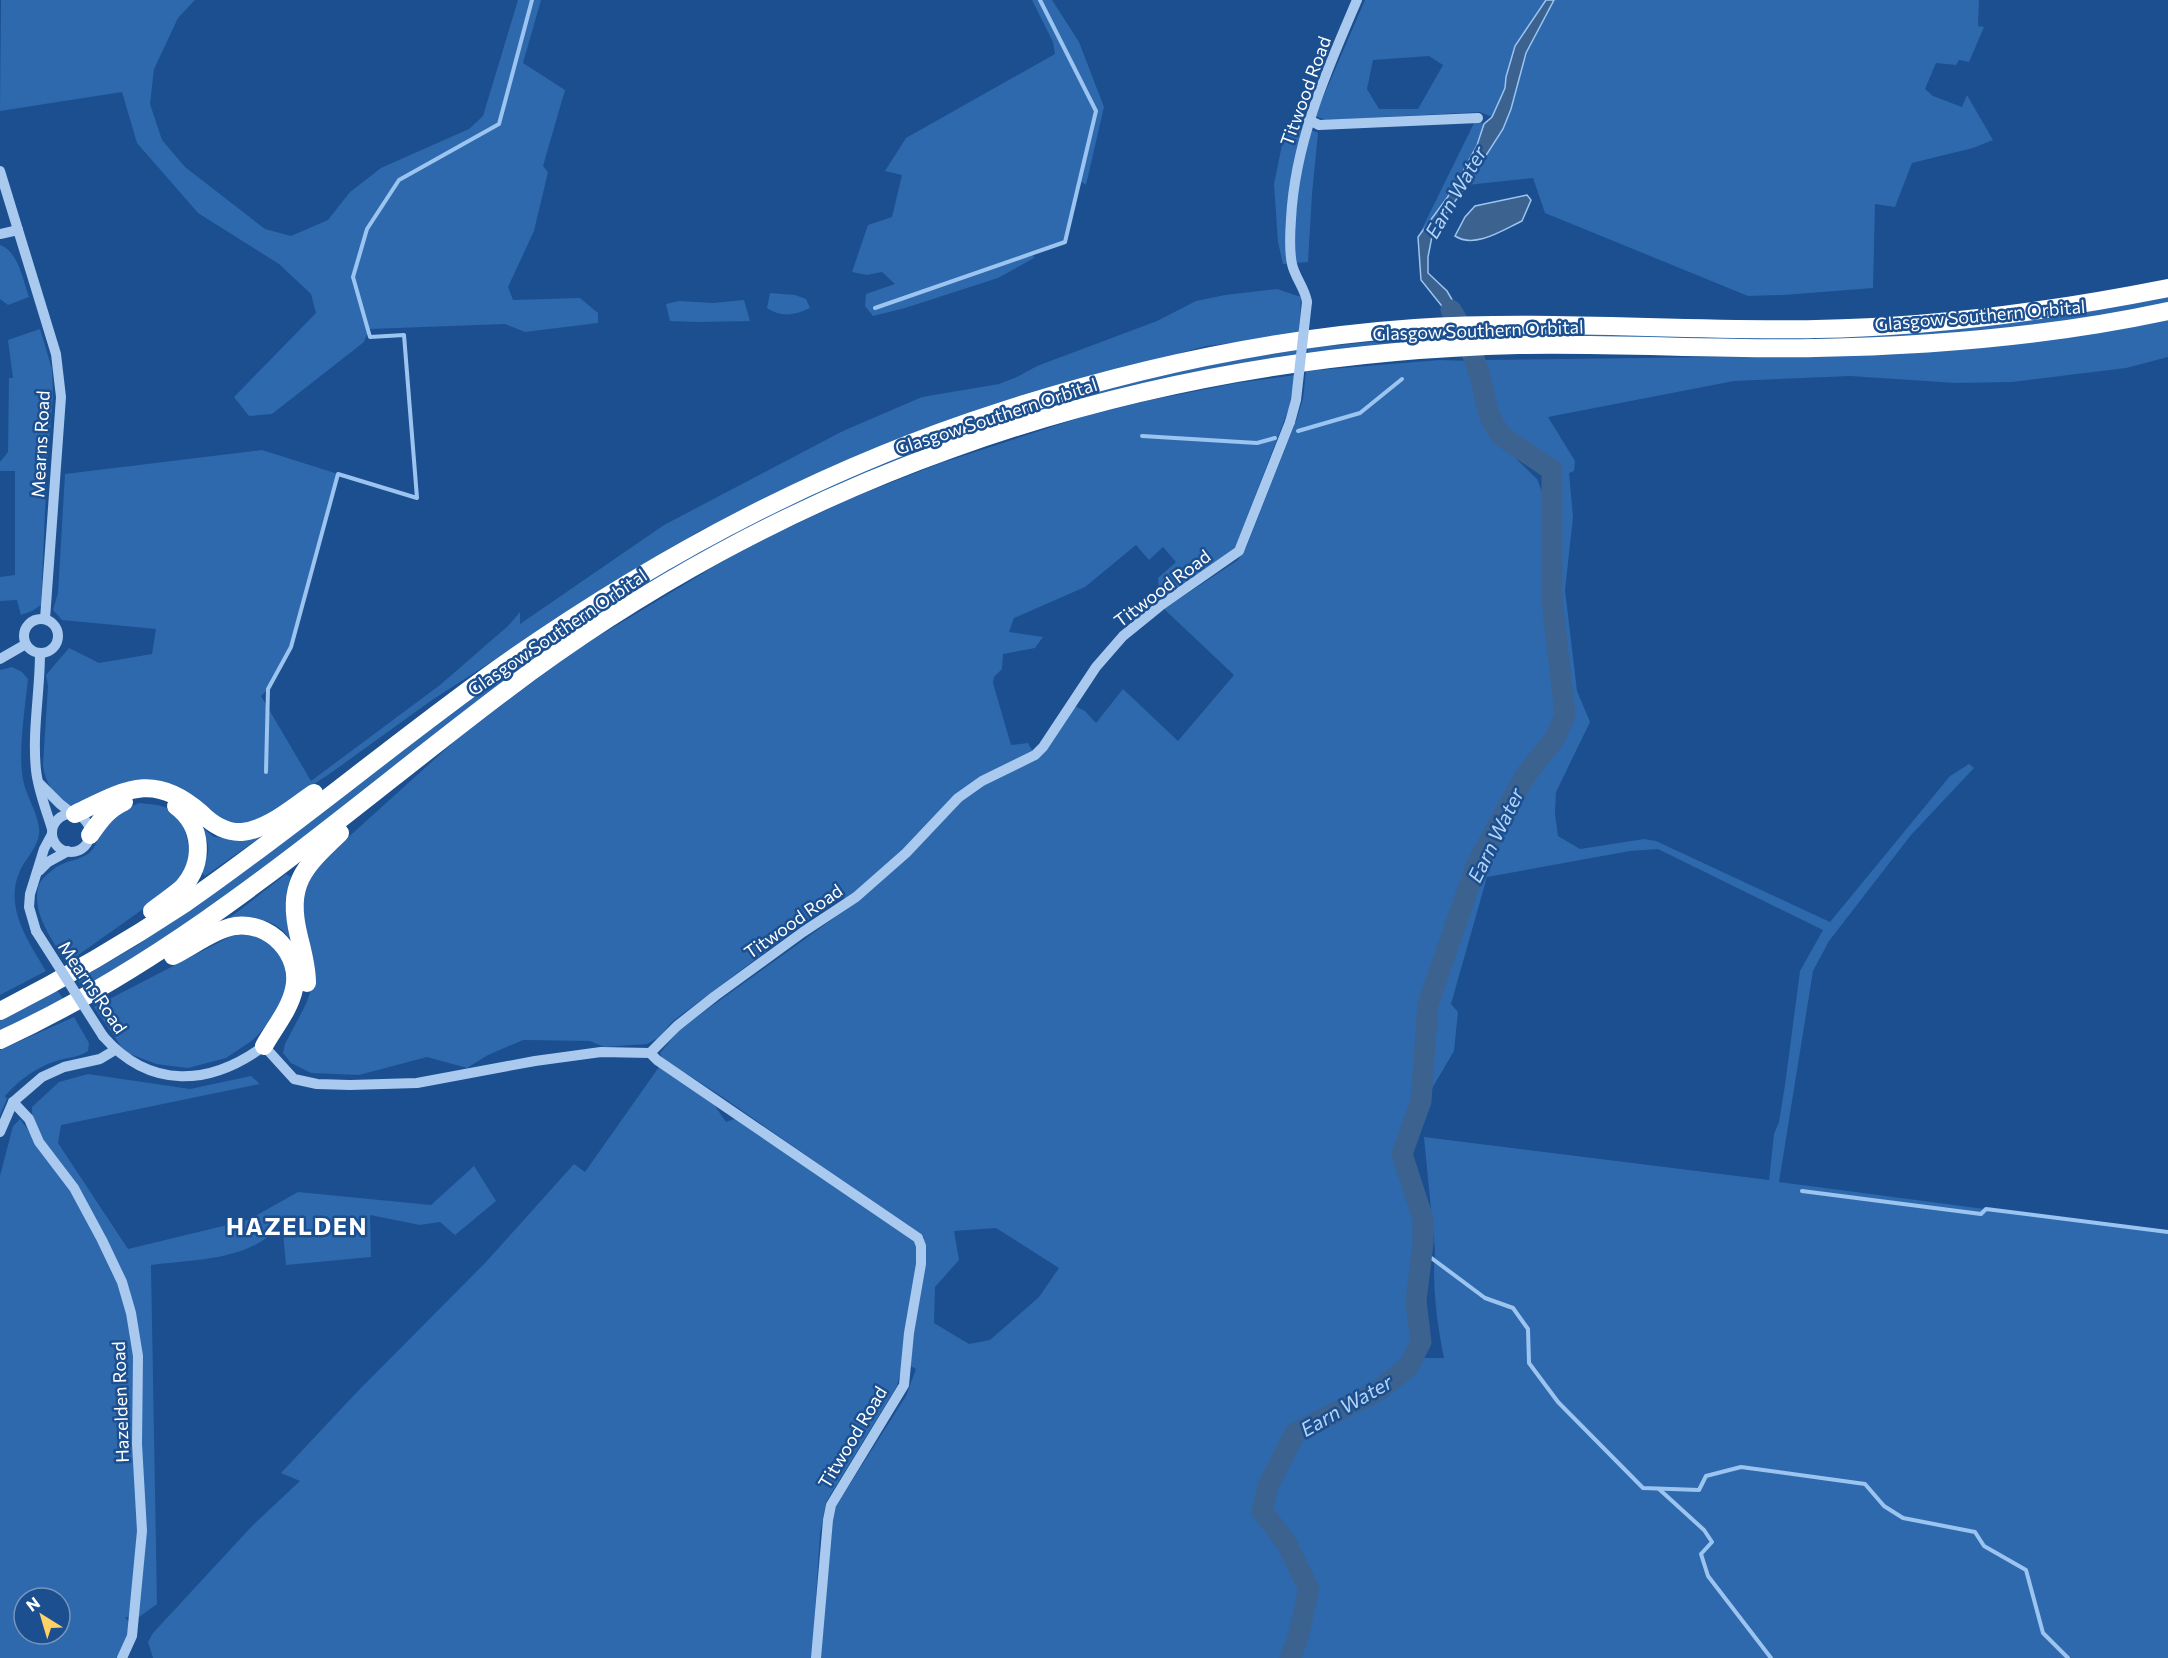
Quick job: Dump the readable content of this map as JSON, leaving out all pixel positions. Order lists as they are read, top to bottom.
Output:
{
  "streets": {
    "highway": ["Glasgow Southern Orbital"],
    "street": ["Titwood Road", "Mearns Road", "Hazelden Road"]
  },
  "crossings": [
    ["Mearns Road", "Hazelden Road"]
  ],
  "districts": ["HAZELDEN"],
  "water": ["Earn Water"],
  "north": "top left"
}
